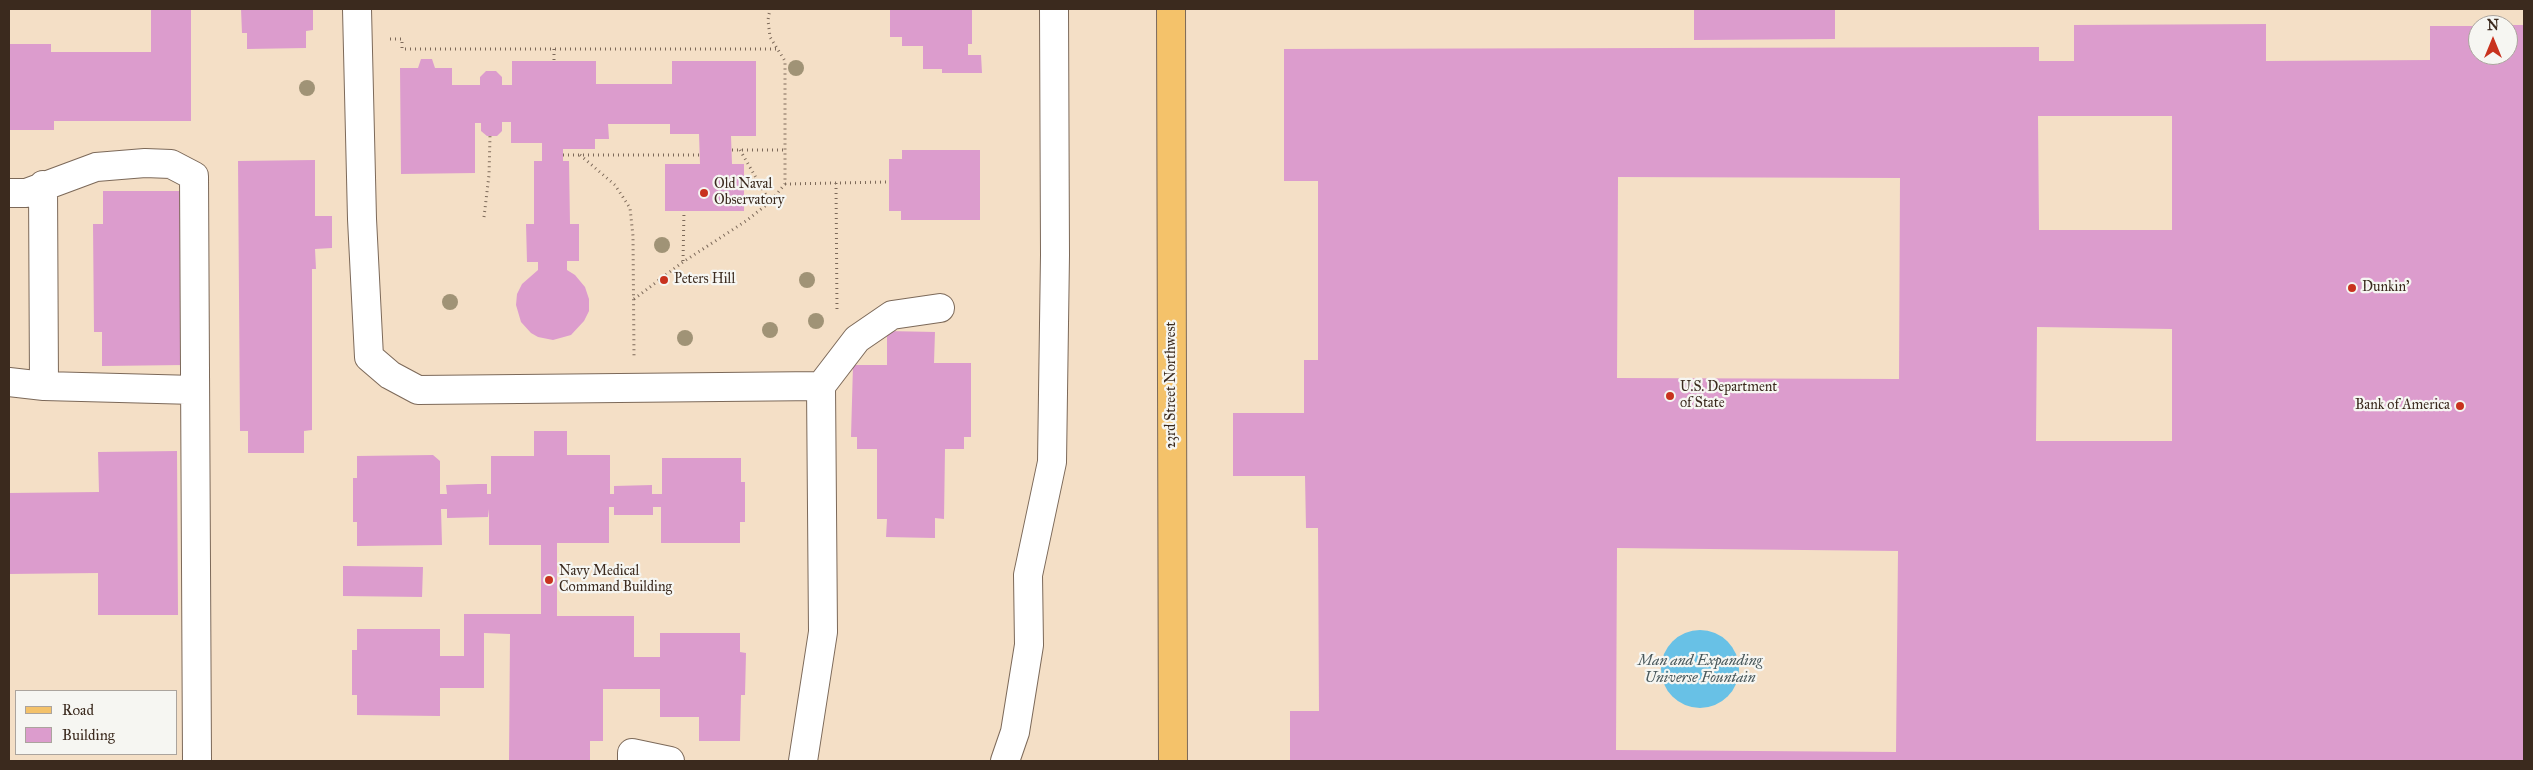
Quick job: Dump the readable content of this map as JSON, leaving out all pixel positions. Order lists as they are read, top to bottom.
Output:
{
  "streets": {
    "main road": ["23rd Street Northwest"]
  },
  "water": ["Man and Expanding Universe Fountain"],
  "places": [
    "Old Naval Observatory",
    "Peters Hill",
    "Dunkin'",
    "U.S. Department of State",
    "Bank of America",
    "Navy Medical Command Building"
  ],
  "legend": ["Road", "Building"],
  "north": "top"
}
